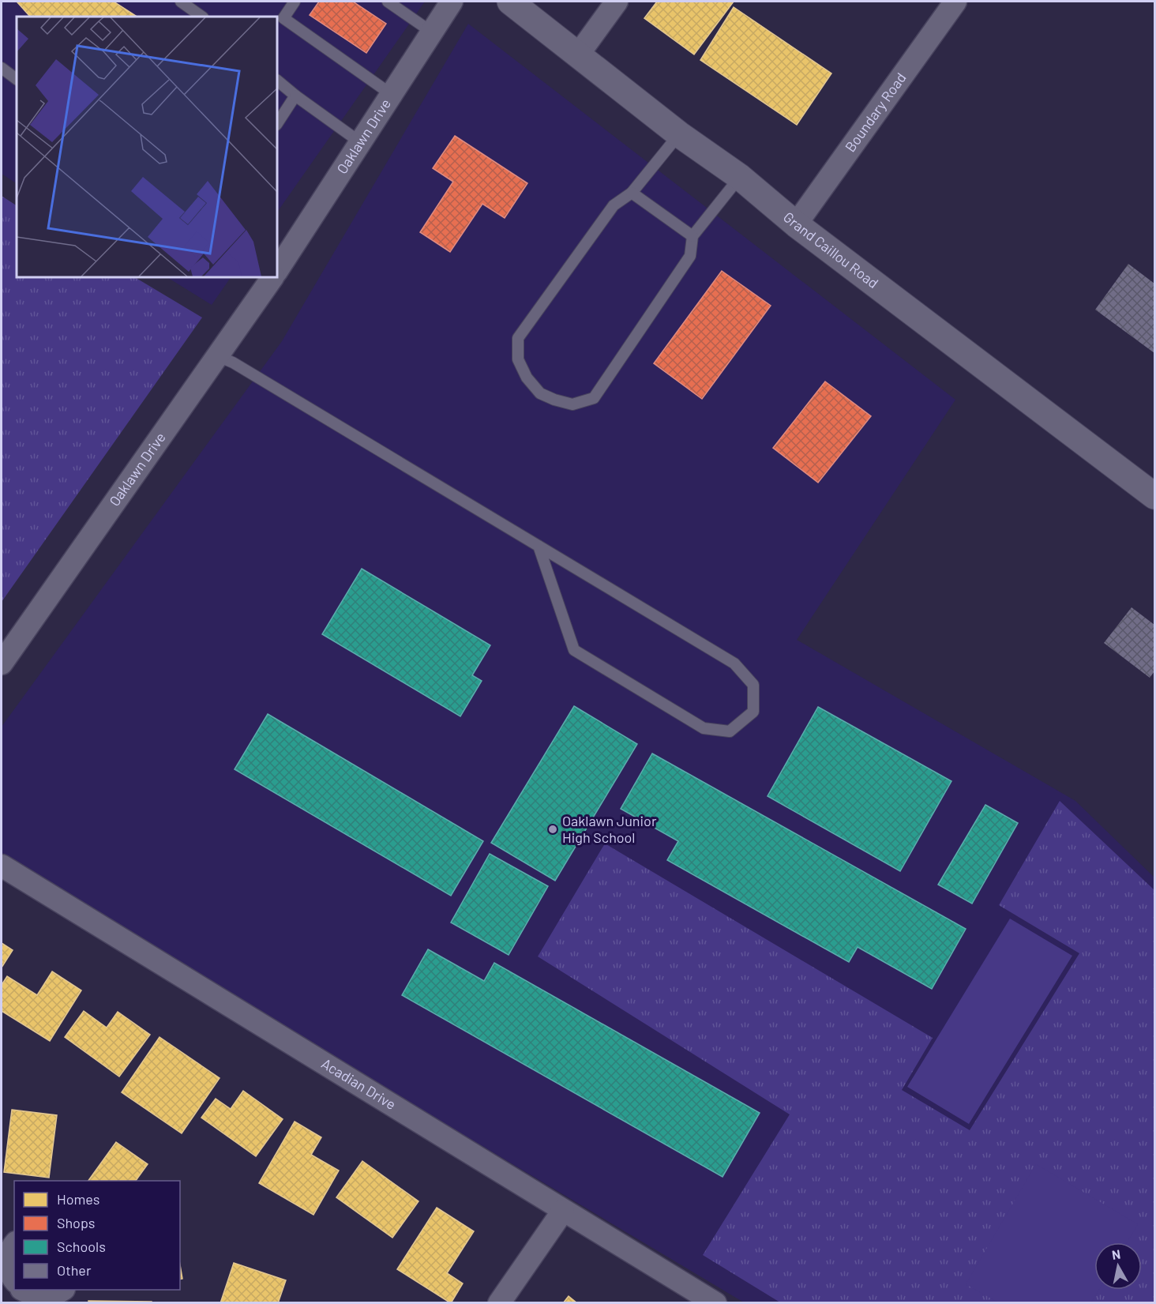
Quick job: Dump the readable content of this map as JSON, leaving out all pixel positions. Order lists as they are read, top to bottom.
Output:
{
  "streets": {
    "main road": ["Grand Caillou Road"],
    "street": ["Boundary Road", "Oaklawn Drive", "Acadian Drive"]
  },
  "crossings": [
    ["Boundary Road", "Grand Caillou Road"]
  ],
  "places": ["Oaklawn Junior High School"],
  "legend": [
    "Homes",
    "Shops",
    "Schools",
    "Other"
  ],
  "north": "top"
}
